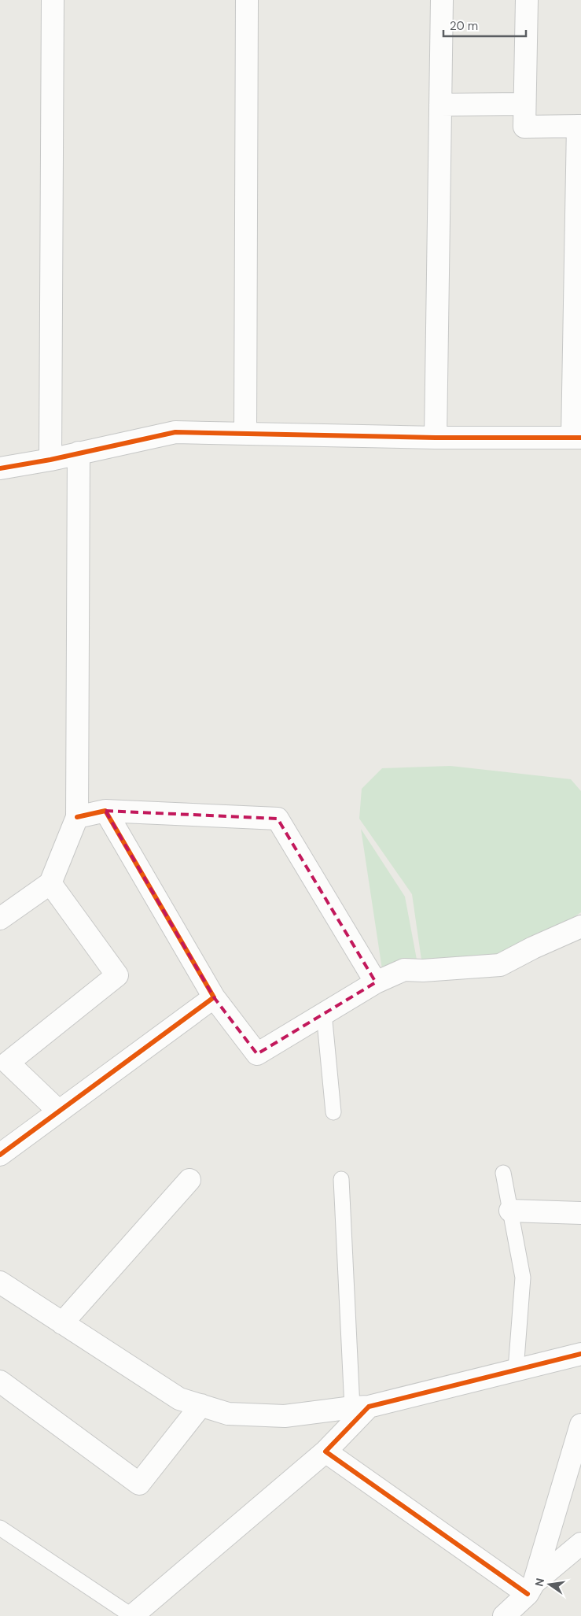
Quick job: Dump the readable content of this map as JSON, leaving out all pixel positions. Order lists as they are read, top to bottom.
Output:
{
  "scale_bar": "20 m",
  "north": "left"
}
